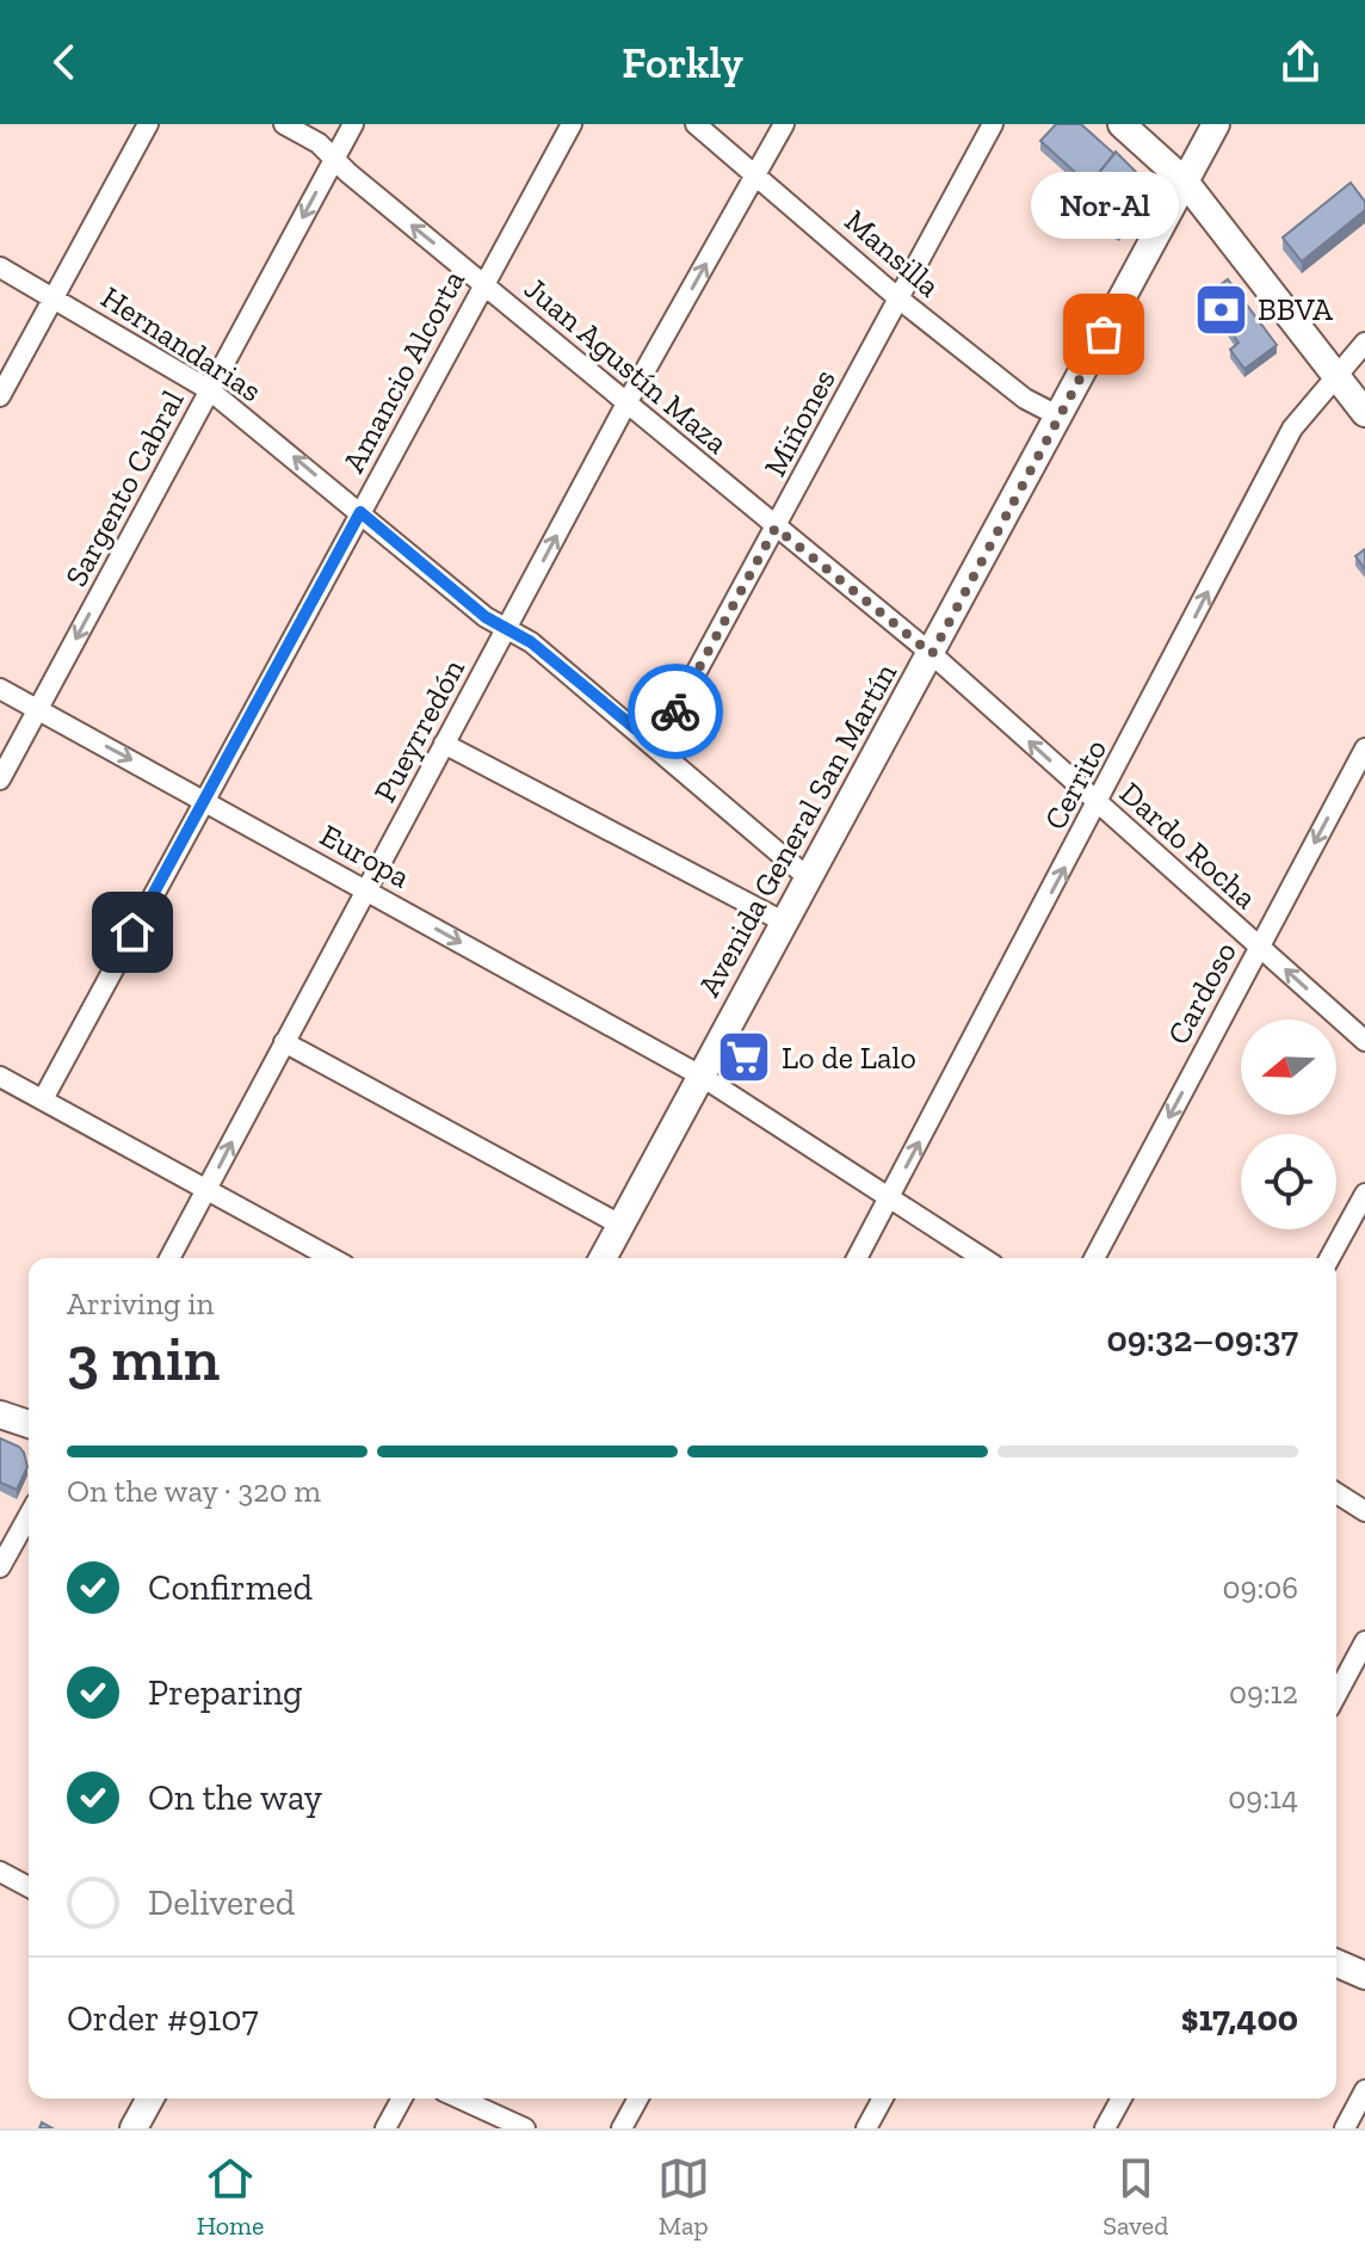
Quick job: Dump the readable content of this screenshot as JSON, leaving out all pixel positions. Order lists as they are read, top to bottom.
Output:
{
  "streets": {
    "main road": ["Avenida General San Martín"],
    "street": [
      "Mansilla",
      "Hernandarias",
      "Juan Agustín Maza",
      "Amancio Alcorta",
      "Miñones",
      "Sargento Cabral",
      "Pueyrredón",
      "Cerrito",
      "Dardo Rocha",
      "Europa",
      "Cardoso"
    ]
  },
  "crossings": [
    ["Mansilla", "Miñones"],
    ["Mansilla", "Pueyrredón"],
    ["Mansilla", "Avenida General San Martín"],
    ["Hernandarias", "Amancio Alcorta"],
    ["Hernandarias", "Miñones"],
    ["Hernandarias", "Sargento Cabral"],
    ["Hernandarias", "Pueyrredón"],
    ["Hernandarias", "Avenida General San Martín"],
    ["Juan Agustín Maza", "Amancio Alcorta"],
    ["Juan Agustín Maza", "Miñones"],
    ["Juan Agustín Maza", "Sargento Cabral"],
    ["Juan Agustín Maza", "Pueyrredón"],
    ["Juan Agustín Maza", "Avenida General San Martín"],
    ["Juan Agustín Maza", "Dardo Rocha"],
    ["Amancio Alcorta", "Europa"],
    ["Sargento Cabral", "Europa"],
    ["Pueyrredón", "Europa"],
    ["Cerrito", "Dardo Rocha"],
    ["Cerrito", "Europa"],
    ["Avenida General San Martín", "Dardo Rocha"],
    ["Avenida General San Martín", "Europa"],
    ["Dardo Rocha", "Cardoso"]
  ],
  "one_way": [
    "Sargento Cabral",
    "Pueyrredón",
    "Cerrito",
    "Dardo Rocha",
    "Cardoso"
  ],
  "places": {
    "bank": ["BBVA"],
    "other": ["Nor-Al"],
    "supermarket": ["Lo de Lalo"]
  },
  "north": "left",
  "page": {
    "header": "Forkly",
    "bubble": "Nor-Al",
    "heading": ["3 min", "Arriving in", "09:32–09:37"],
    "panel": ["Order #9107", "$17,400"],
    "bar": "On the way · 320 m",
    "list": [
      ["Confirmed", "09:06"],
      ["Preparing", "09:12"],
      ["On the way", "09:14"],
      "Delivered"
    ],
    "tabs": ["Home", "Map", "Saved"]
  }
}
